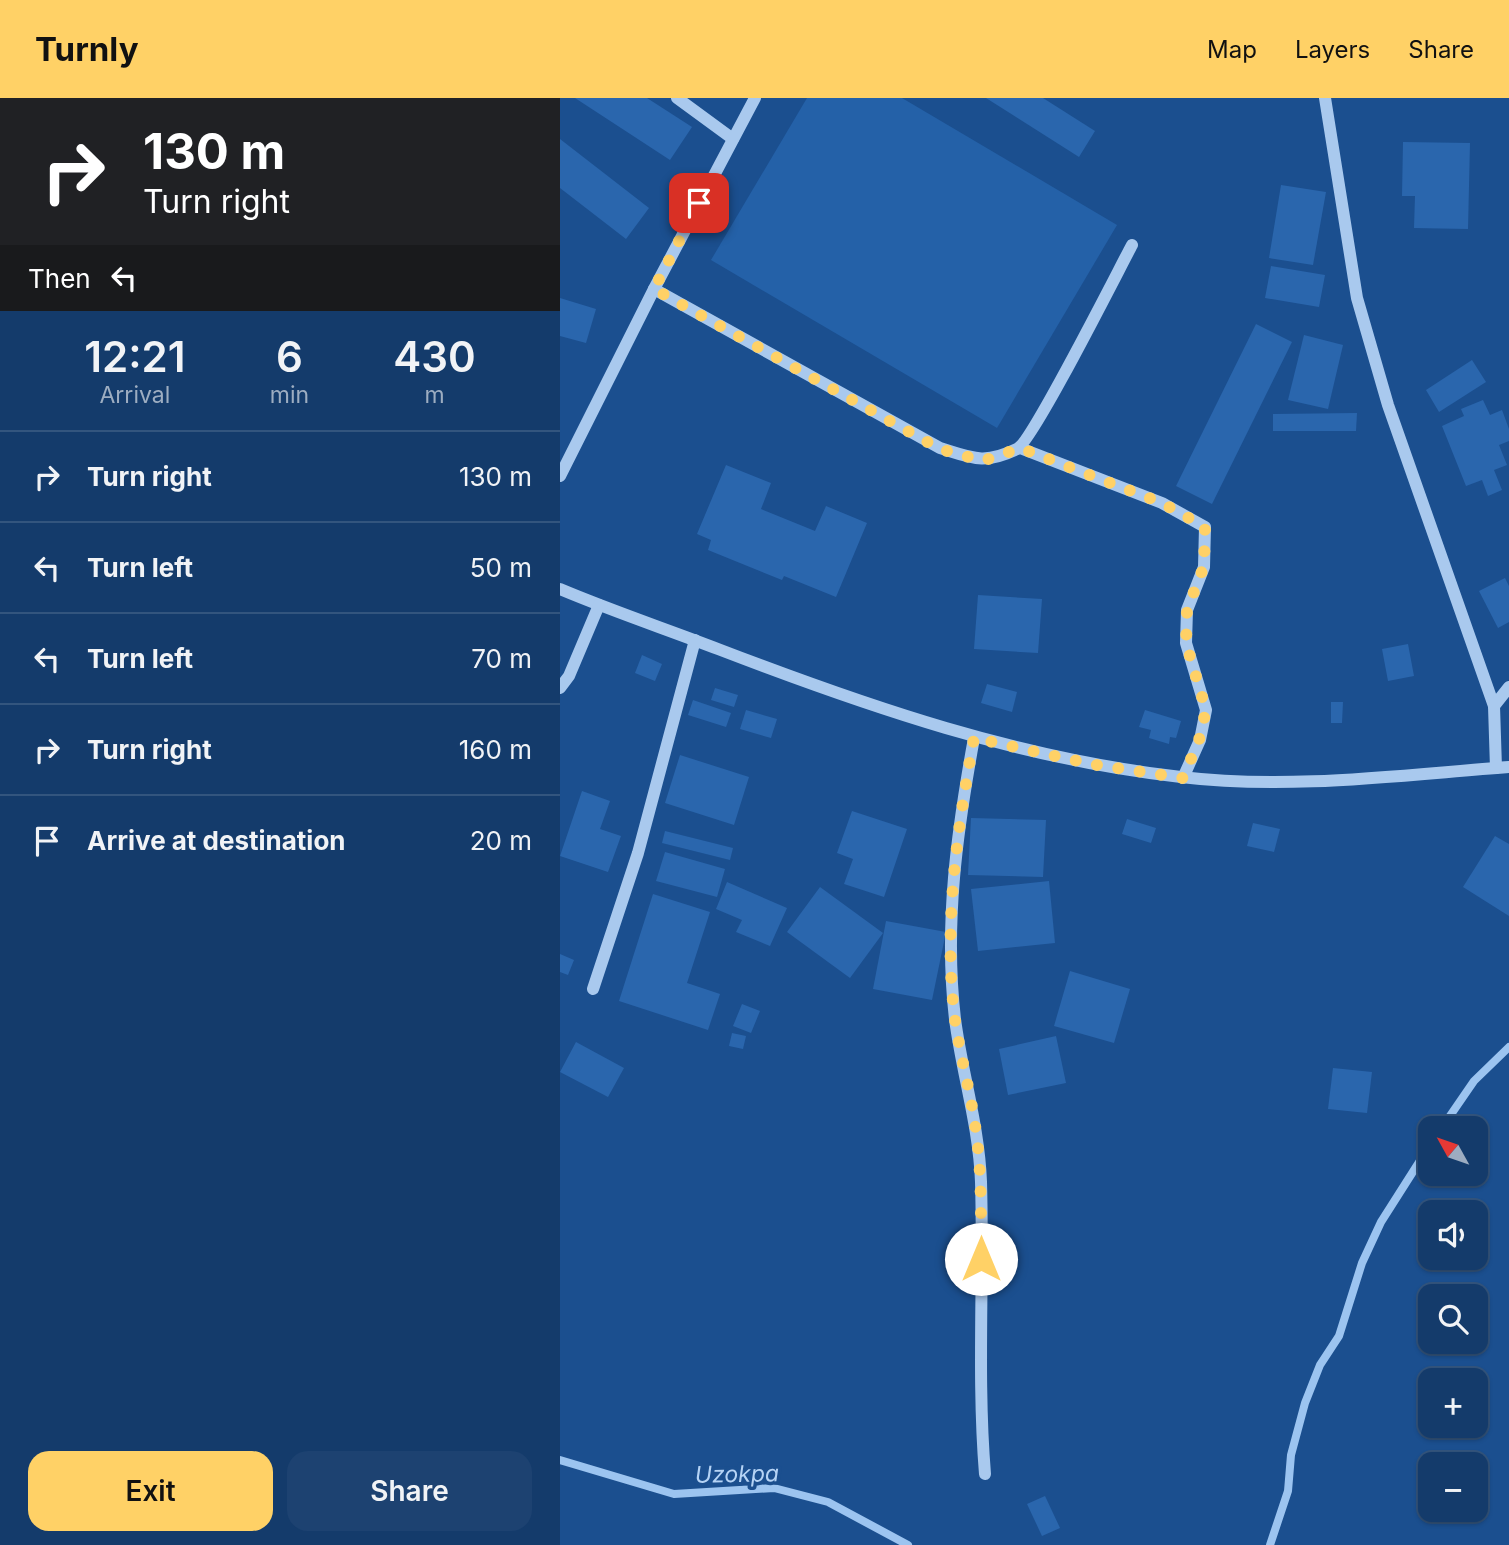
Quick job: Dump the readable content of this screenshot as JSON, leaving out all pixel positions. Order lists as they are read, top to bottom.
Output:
{
  "water": ["Uzokpa"],
  "north": "top left",
  "page": {
    "header": "Turnly",
    "nav": ["Map", "Layers", "Share"],
    "turn": ["130 m", "Turn right"],
    "then": "Then",
    "eta": [
      "12:21",
      "Arrival",
      "6",
      "min",
      "430",
      "m"
    ],
    "list": [
      {
        "name": "Turn right",
        "value": "130 m"
      },
      {
        "name": "Turn left",
        "value": "50 m"
      },
      {
        "name": "Turn left",
        "value": "70 m"
      },
      {
        "name": "Turn right",
        "value": "160 m"
      },
      {
        "name": "Arrive at destination",
        "value": "20 m"
      }
    ],
    "map_buttons": ["+", "−"],
    "buttons": ["Exit", "Share"]
  }
}
